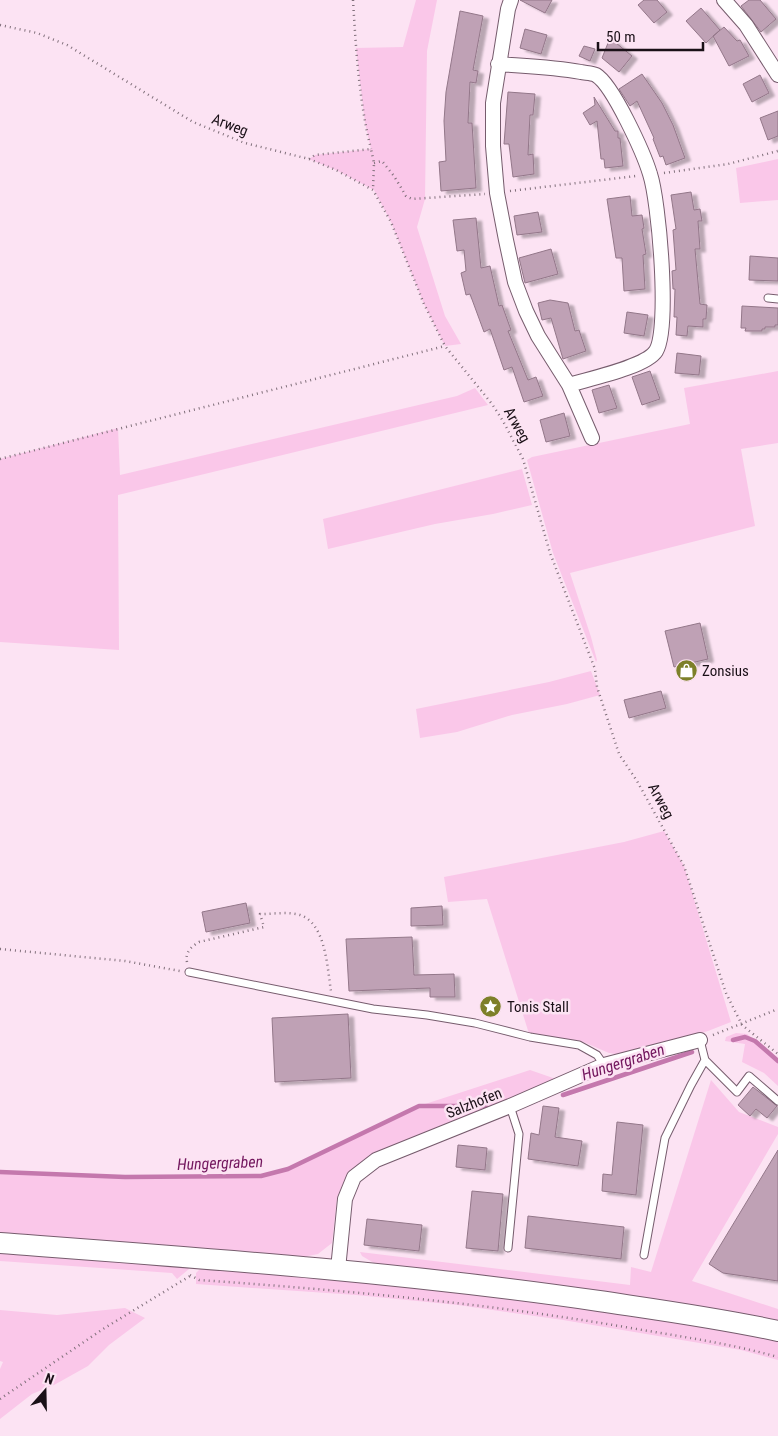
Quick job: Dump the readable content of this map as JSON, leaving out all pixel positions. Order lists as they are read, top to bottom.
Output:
{
  "streets": {
    "street": ["Salzhofen"],
    "path": ["Arweg"]
  },
  "water": ["Hungergraben"],
  "places": {
    "shop": ["Zonsius"],
    "place": ["Tonis Stall"]
  },
  "scale_bar": "50 m",
  "north": "top"
}
